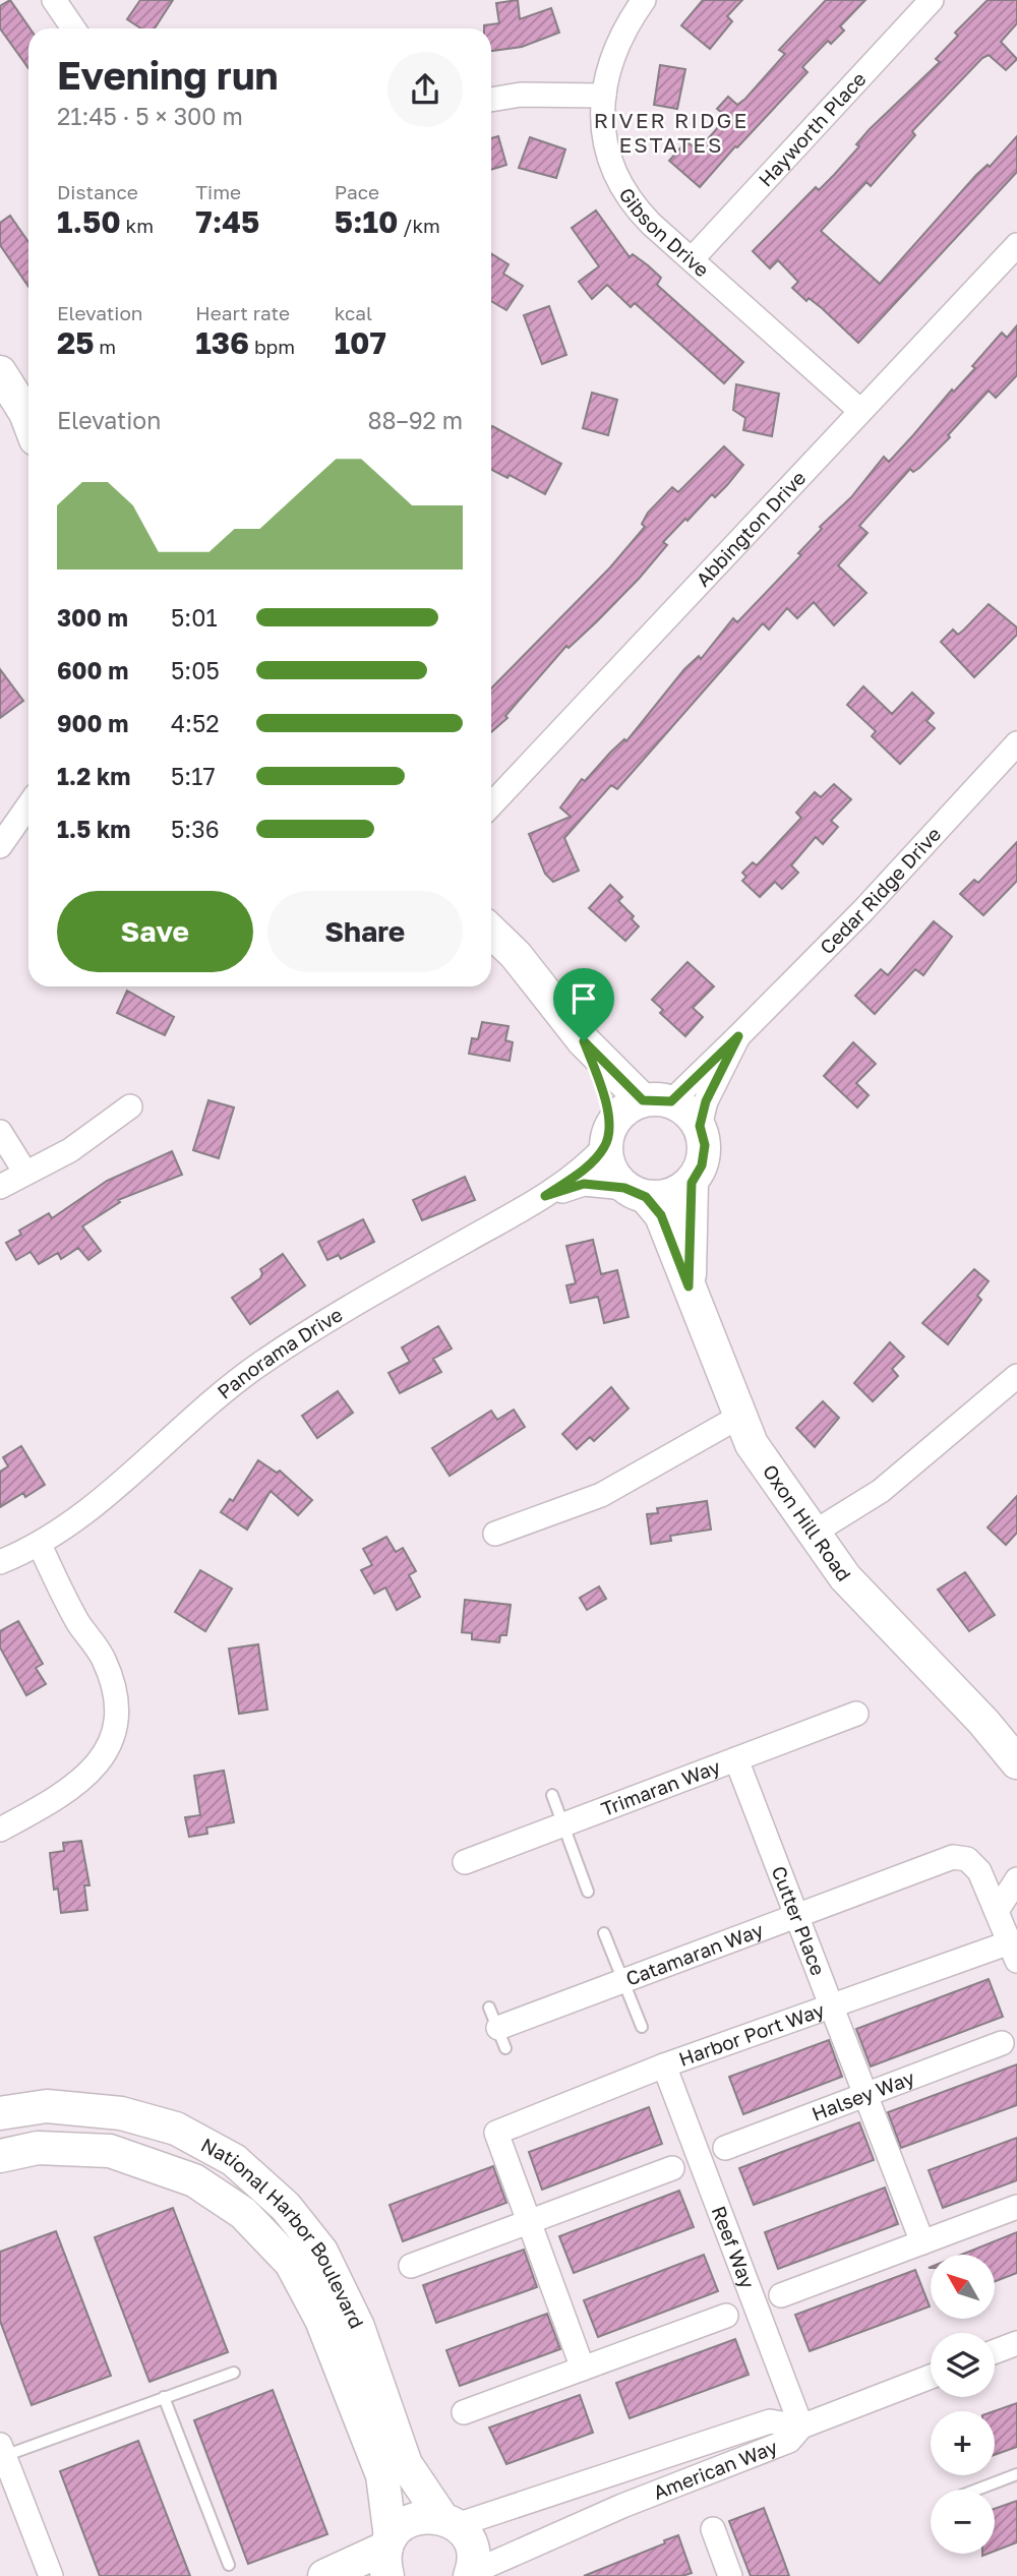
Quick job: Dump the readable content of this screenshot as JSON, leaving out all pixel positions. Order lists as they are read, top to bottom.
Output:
{
  "streets": {
    "main road": ["Oxon Hill Road", "National Harbor Boulevard"],
    "street": [
      "Hayworth Place",
      "Gibson Drive",
      "Abbington Drive",
      "Cedar Ridge Drive",
      "Panorama Drive",
      "Trimaran Way",
      "Cutter Place",
      "Catamaran Way",
      "Harbor Port Way",
      "Halsey Way",
      "Reef Way",
      "American Way"
    ]
  },
  "crossings": [
    ["Hayworth Place", "Gibson Drive"],
    ["Gibson Drive", "Abbington Drive"],
    ["Cedar Ridge Drive", "Panorama Drive"],
    ["Cedar Ridge Drive", "Oxon Hill Road"],
    ["Panorama Drive", "Oxon Hill Road"],
    ["Trimaran Way", "Cutter Place"],
    ["Cutter Place", "Catamaran Way"],
    ["Cutter Place", "Harbor Port Way"],
    ["Cutter Place", "Halsey Way"],
    ["Harbor Port Way", "Reef Way"],
    ["National Harbor Boulevard", "American Way"],
    ["Reef Way", "American Way"]
  ],
  "districts": ["RIVER RIDGE ESTATES"],
  "north": "top left",
  "page": {
    "heading": ["Evening run", "21:45 · 5 × 300 m"],
    "stats": [
      ["Distance", "1.50 km"],
      ["Time", "7:45"],
      ["Pace", "5:10 /km"],
      ["Elevation", "25 m"],
      ["Heart rate", "136 bpm"],
      ["kcal", "107"]
    ],
    "chart": ["Elevation", "88–92 m"],
    "list": [
      {
        "name": "300 m",
        "note": "5:01"
      },
      {
        "name": "600 m",
        "note": "5:05"
      },
      {
        "name": "900 m",
        "note": "4:52"
      },
      {
        "name": "1.2 km",
        "note": "5:17"
      },
      {
        "name": "1.5 km",
        "note": "5:36"
      }
    ],
    "buttons": ["Save", "Share"],
    "map_buttons": ["+", "−"]
  }
}
